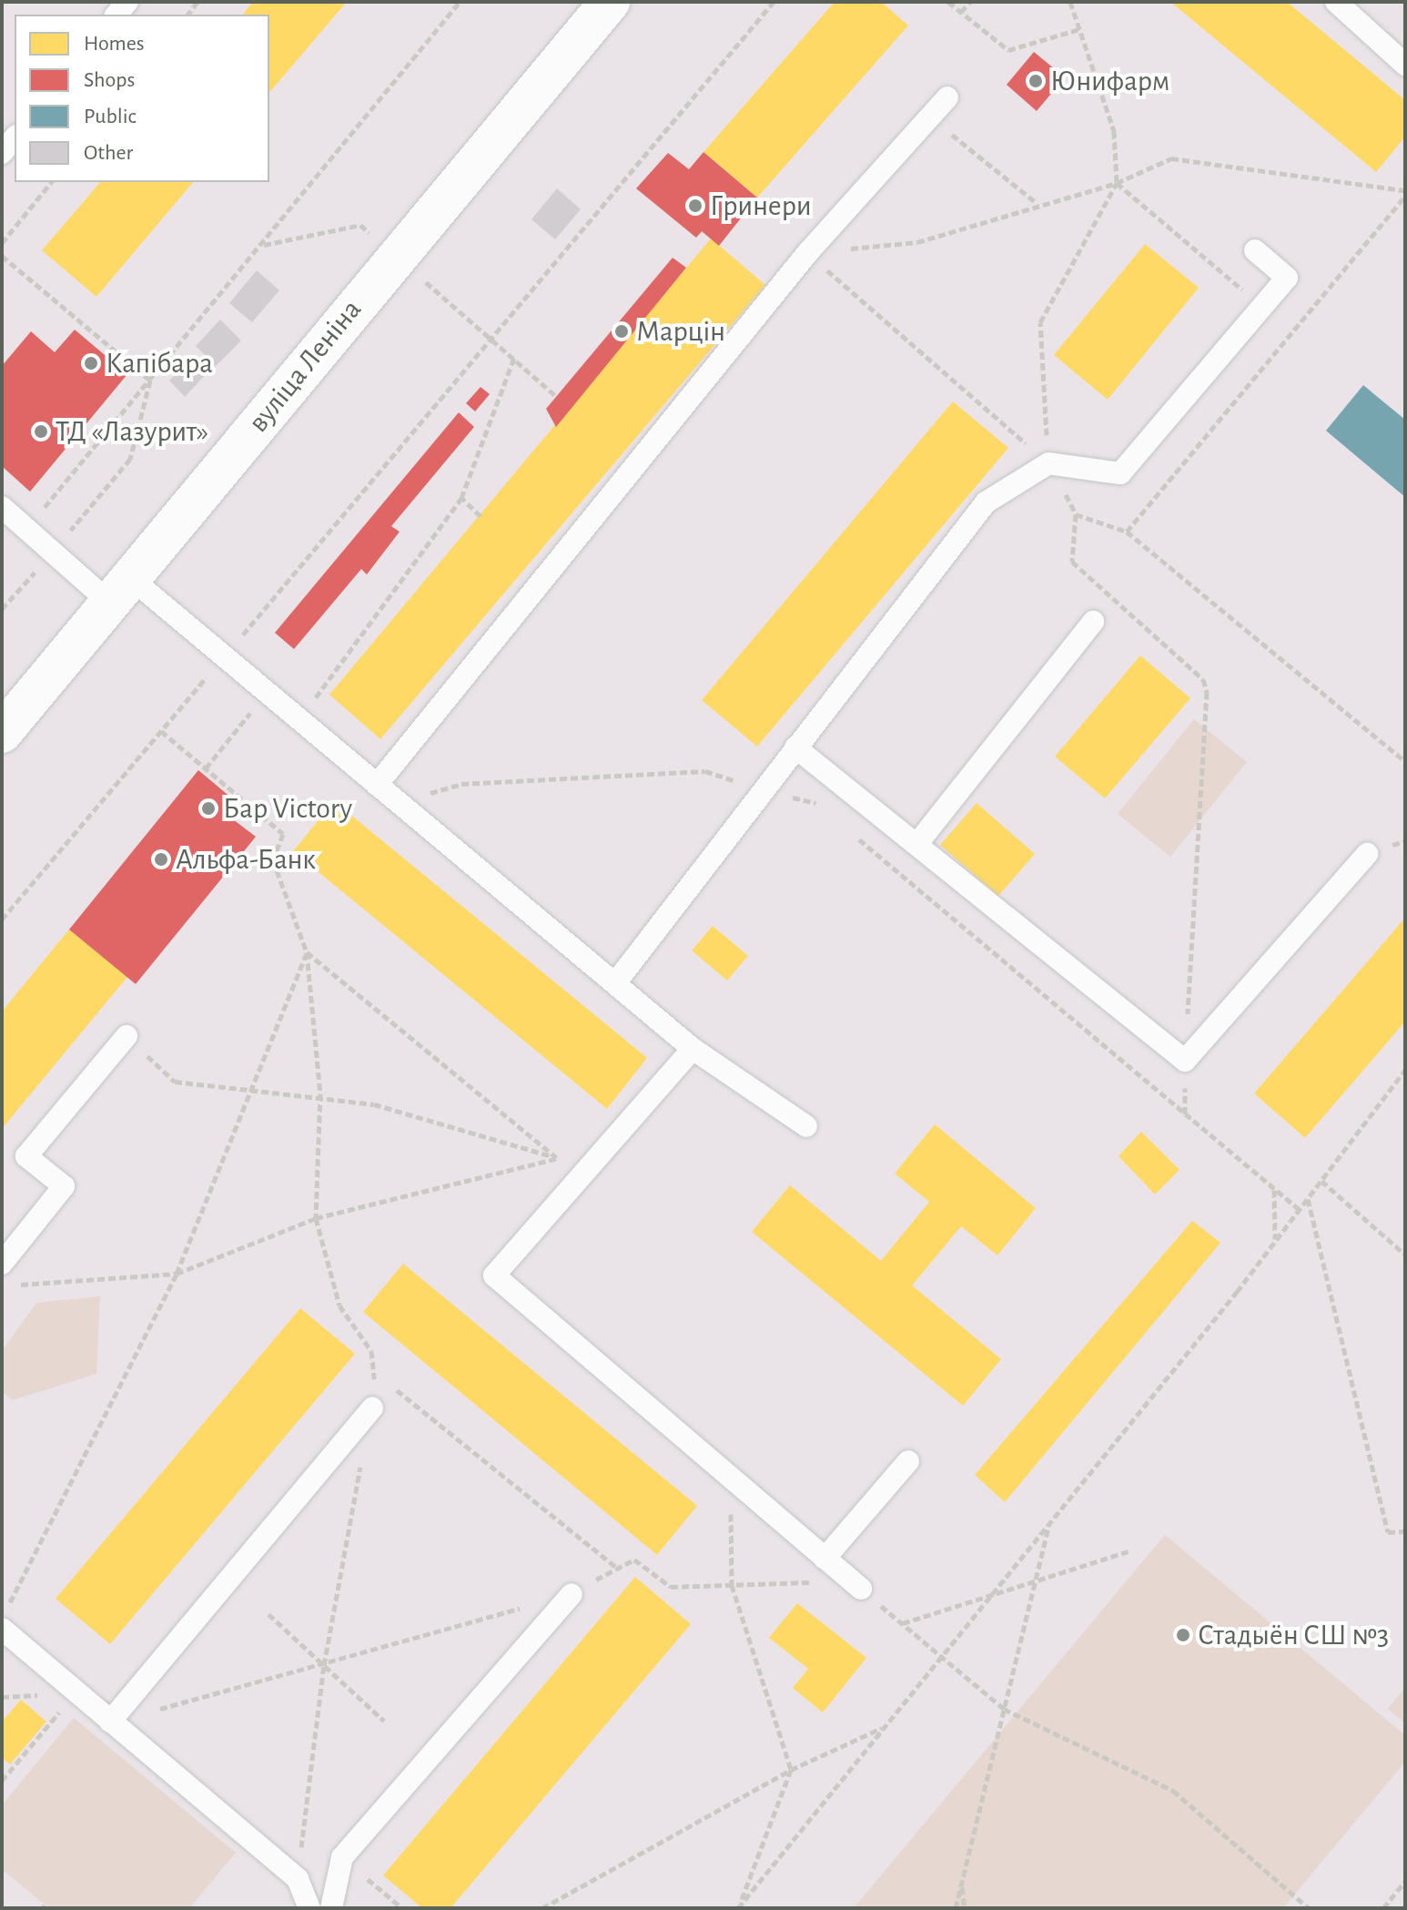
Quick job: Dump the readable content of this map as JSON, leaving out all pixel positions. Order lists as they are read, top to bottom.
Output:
{
  "streets": {
    "main road": ["вуліца Леніна"]
  },
  "places": [
    "Юнифарм",
    "Гринери",
    "Марцін",
    "Капібара",
    "ТД «Лазурит»",
    "Бар Victory",
    "Альфа-Банк",
    "Стадыён СШ №3"
  ],
  "legend": [
    "Homes",
    "Shops",
    "Public",
    "Other"
  ]
}
